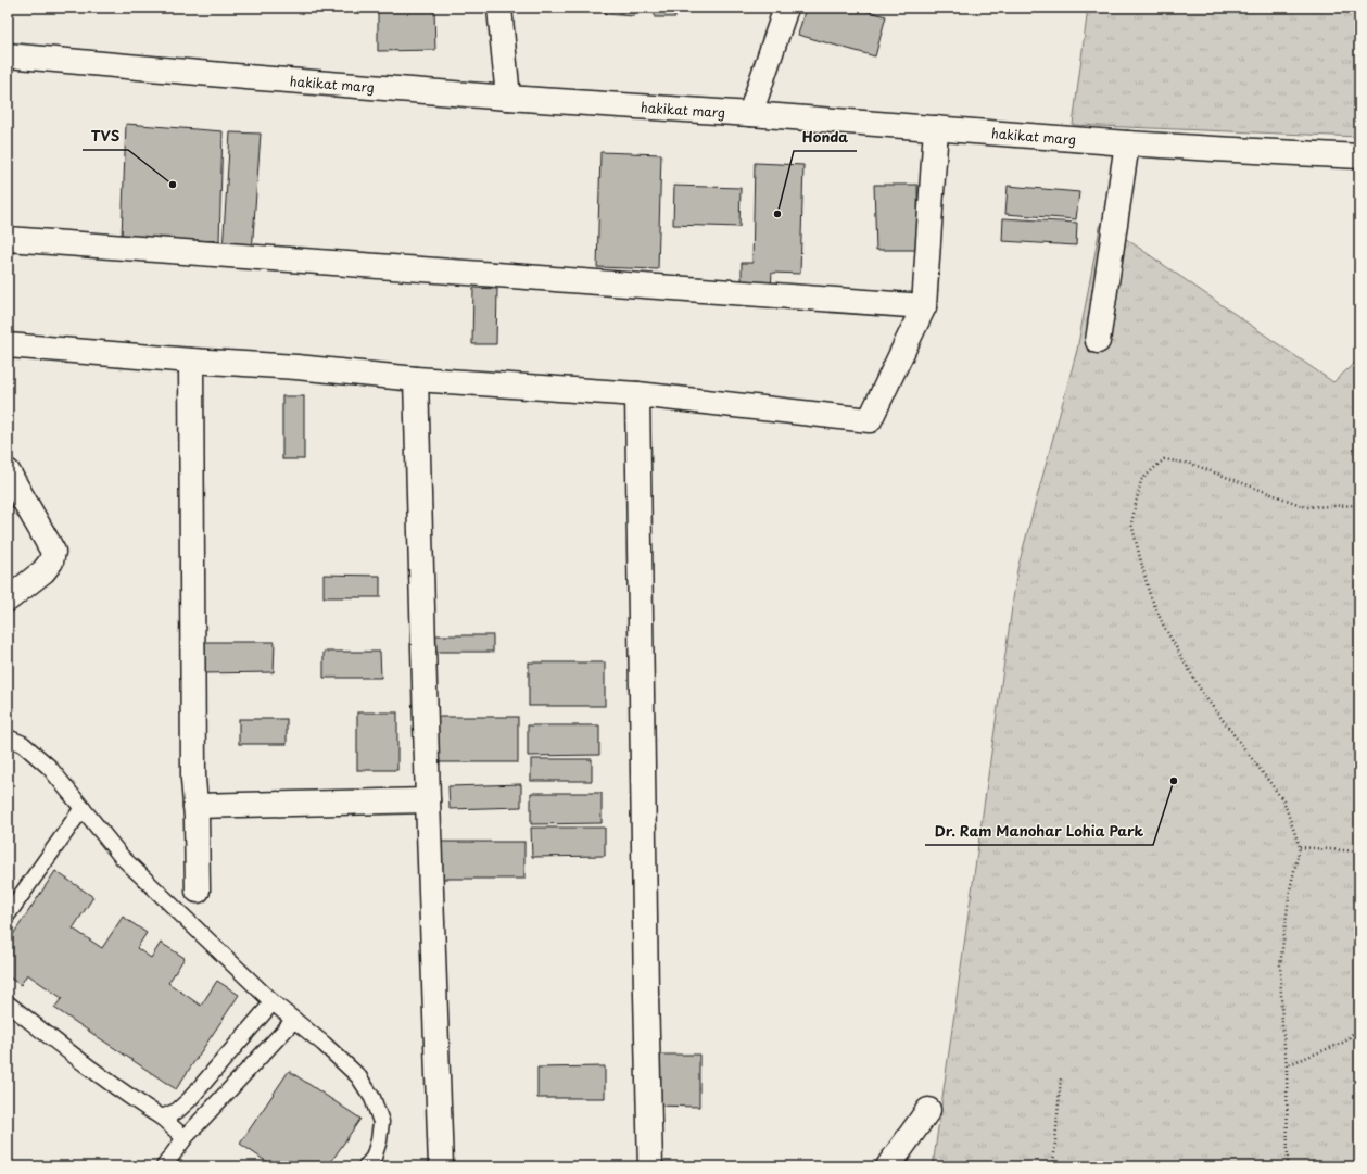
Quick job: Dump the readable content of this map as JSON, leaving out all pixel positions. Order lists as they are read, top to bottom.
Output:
{
  "streets": {
    "street": ["hakikat marg"]
  },
  "places": ["TVS", "Honda", "Dr. Ram Manohar Lohia Park"]
}
